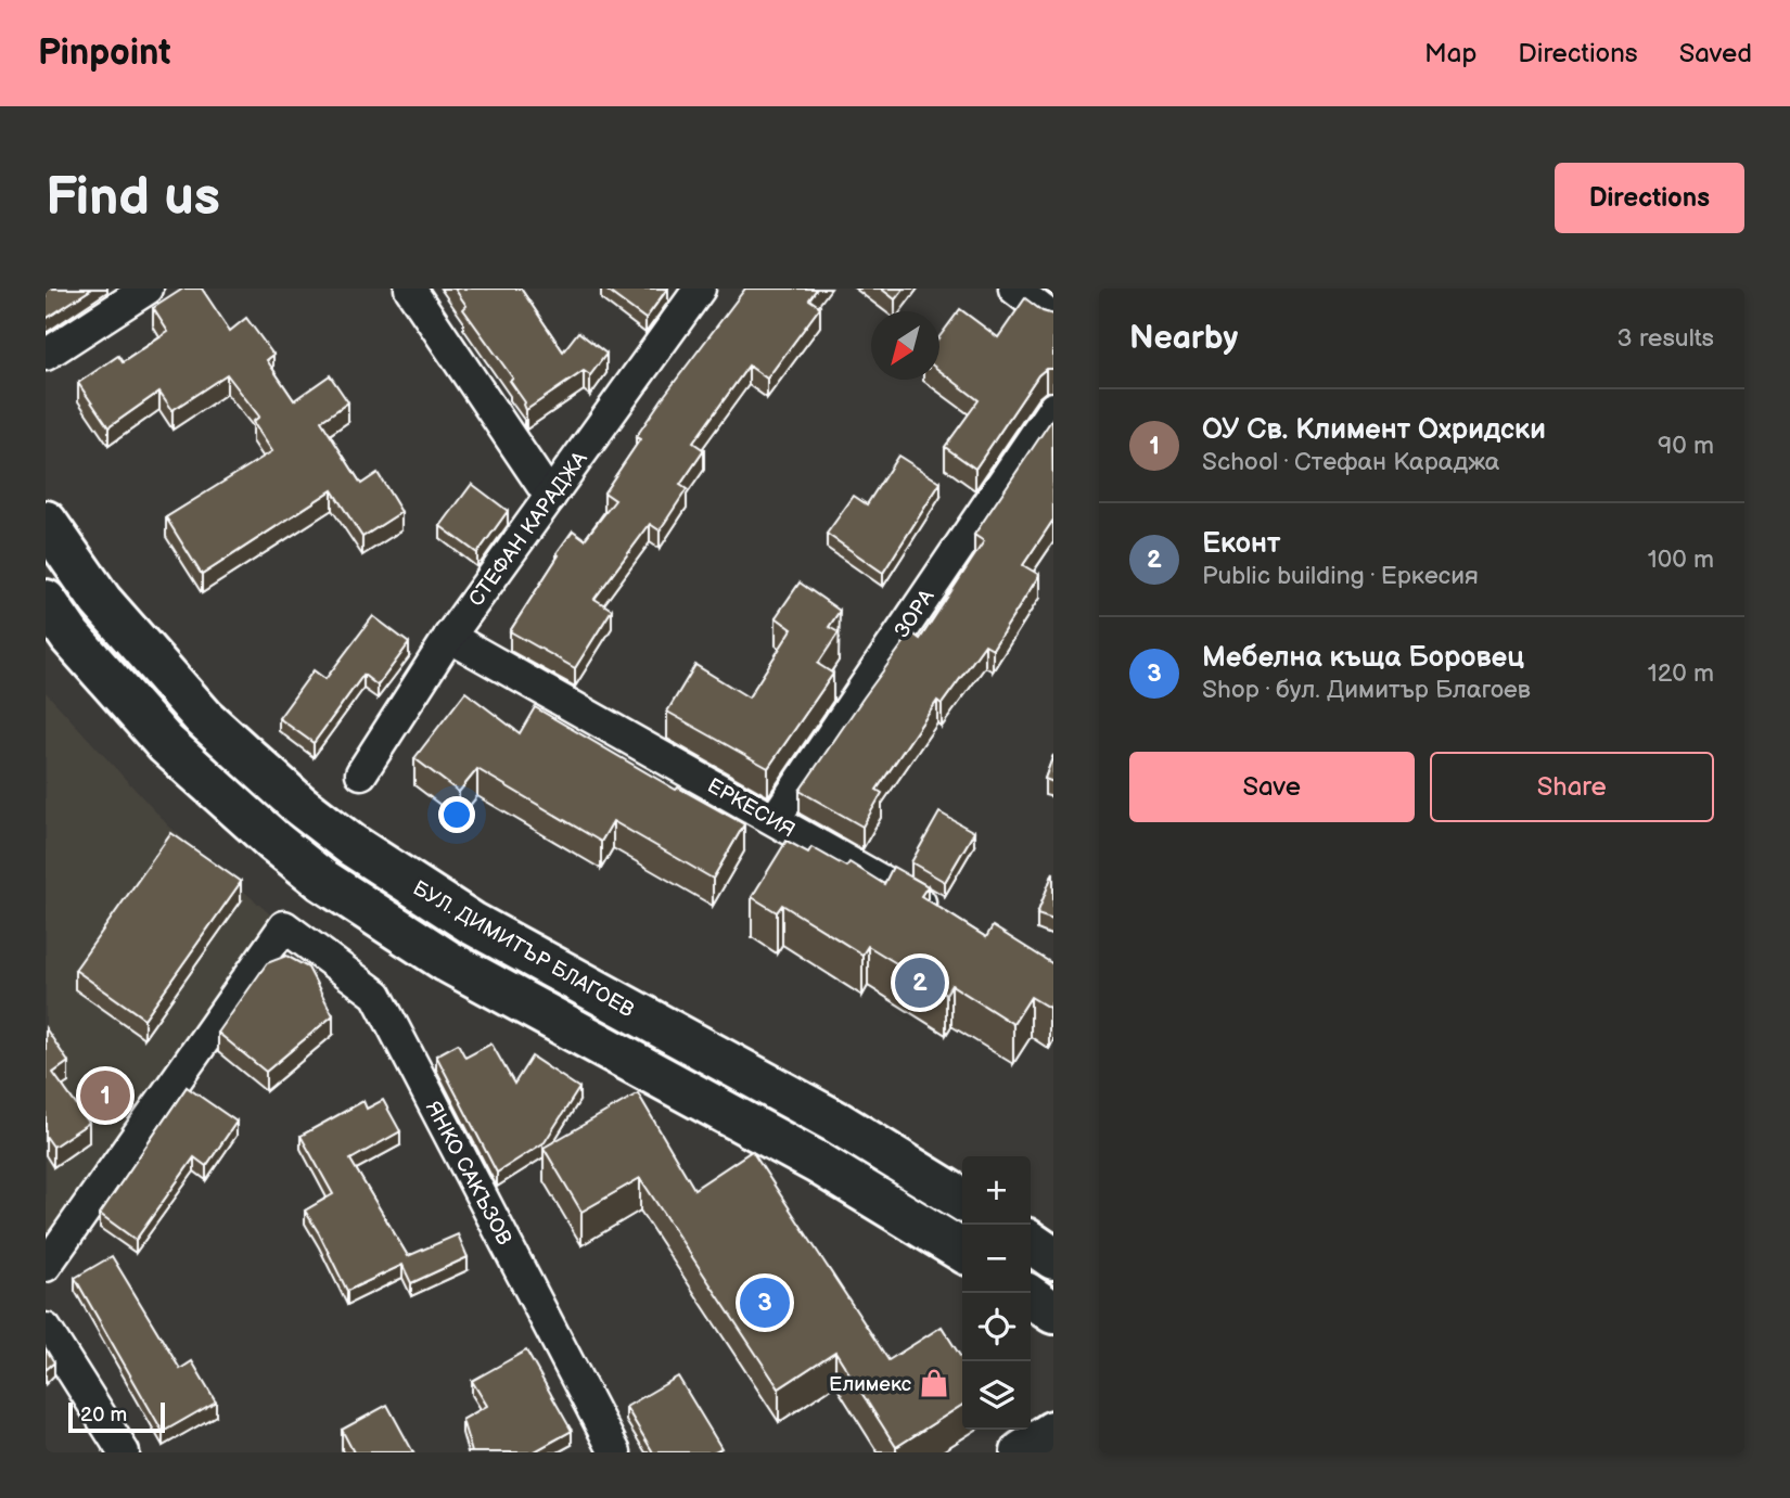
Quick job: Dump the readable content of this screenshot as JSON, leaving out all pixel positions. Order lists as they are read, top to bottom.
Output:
{
  "streets": {
    "main road": ["БУЛ. ДИМИТЪР БЛАГОЕВ"],
    "street": [
      "СТЕФАН КАРАДЖА",
      "ЗОРА",
      "ЕРКЕСИЯ",
      "ЯНКО САКЪЗОВ"
    ]
  },
  "crossings": [
    ["СТЕФАН КАРАДЖА", "ЕРКЕСИЯ"],
    ["ЗОРА", "ЕРКЕСИЯ"]
  ],
  "places": {
    "shop": ["Елимекс"]
  },
  "scale_bar": "20 m",
  "north": "bottom left",
  "page": {
    "header": "Pinpoint",
    "nav": ["Map", "Directions", "Saved"],
    "buttons": [
      "Directions",
      ["Save", "Share"]
    ],
    "title": "Find us",
    "heading": ["Nearby", "3 results"],
    "list": [
      {
        "mark": "1",
        "name": "ОУ Св. Климент Охридски",
        "note": "School · Стефан Караджа",
        "value": "90 m"
      },
      {
        "mark": "2",
        "name": "Еконт",
        "note": "Public building · Еркесия",
        "value": "100 m"
      },
      {
        "mark": "3",
        "name": "Мебелна къща Боровец",
        "note": "Shop · бул. Димитър Благоев",
        "value": "120 m"
      }
    ],
    "pins": ["2", "1", "3"],
    "map_buttons": ["+", "−"],
    "scale": "20 m"
  }
}
